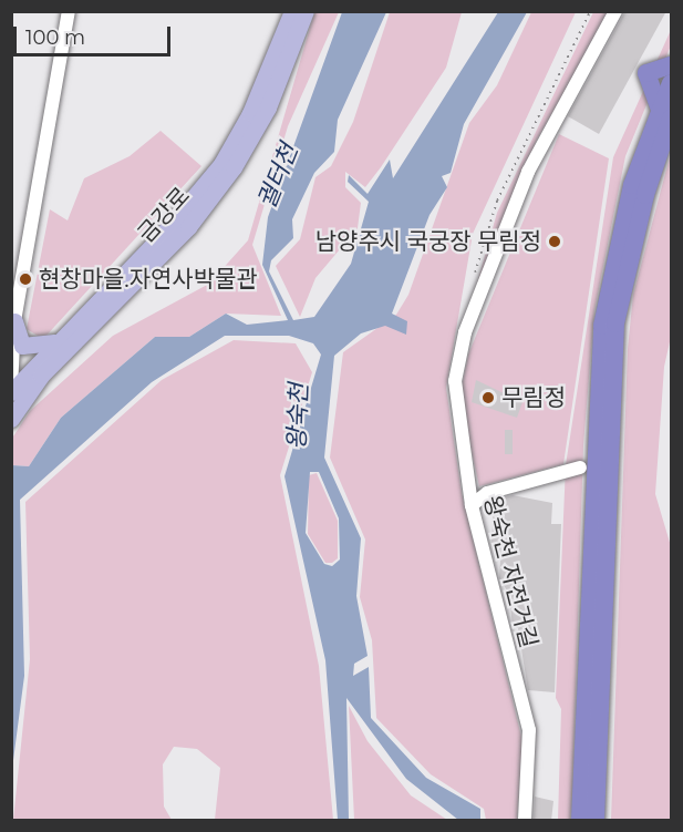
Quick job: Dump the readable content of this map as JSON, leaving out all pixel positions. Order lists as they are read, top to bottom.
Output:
{
  "streets": {
    "main road": ["금강로"],
    "street": ["왕숙천 자전거길"]
  },
  "water": ["궐터천", "왕숙천"],
  "places": ["남양주시 국궁장 무림정", "현창마을.자연사박물관", "무림정"],
  "scale_bar": "100 m"
}
